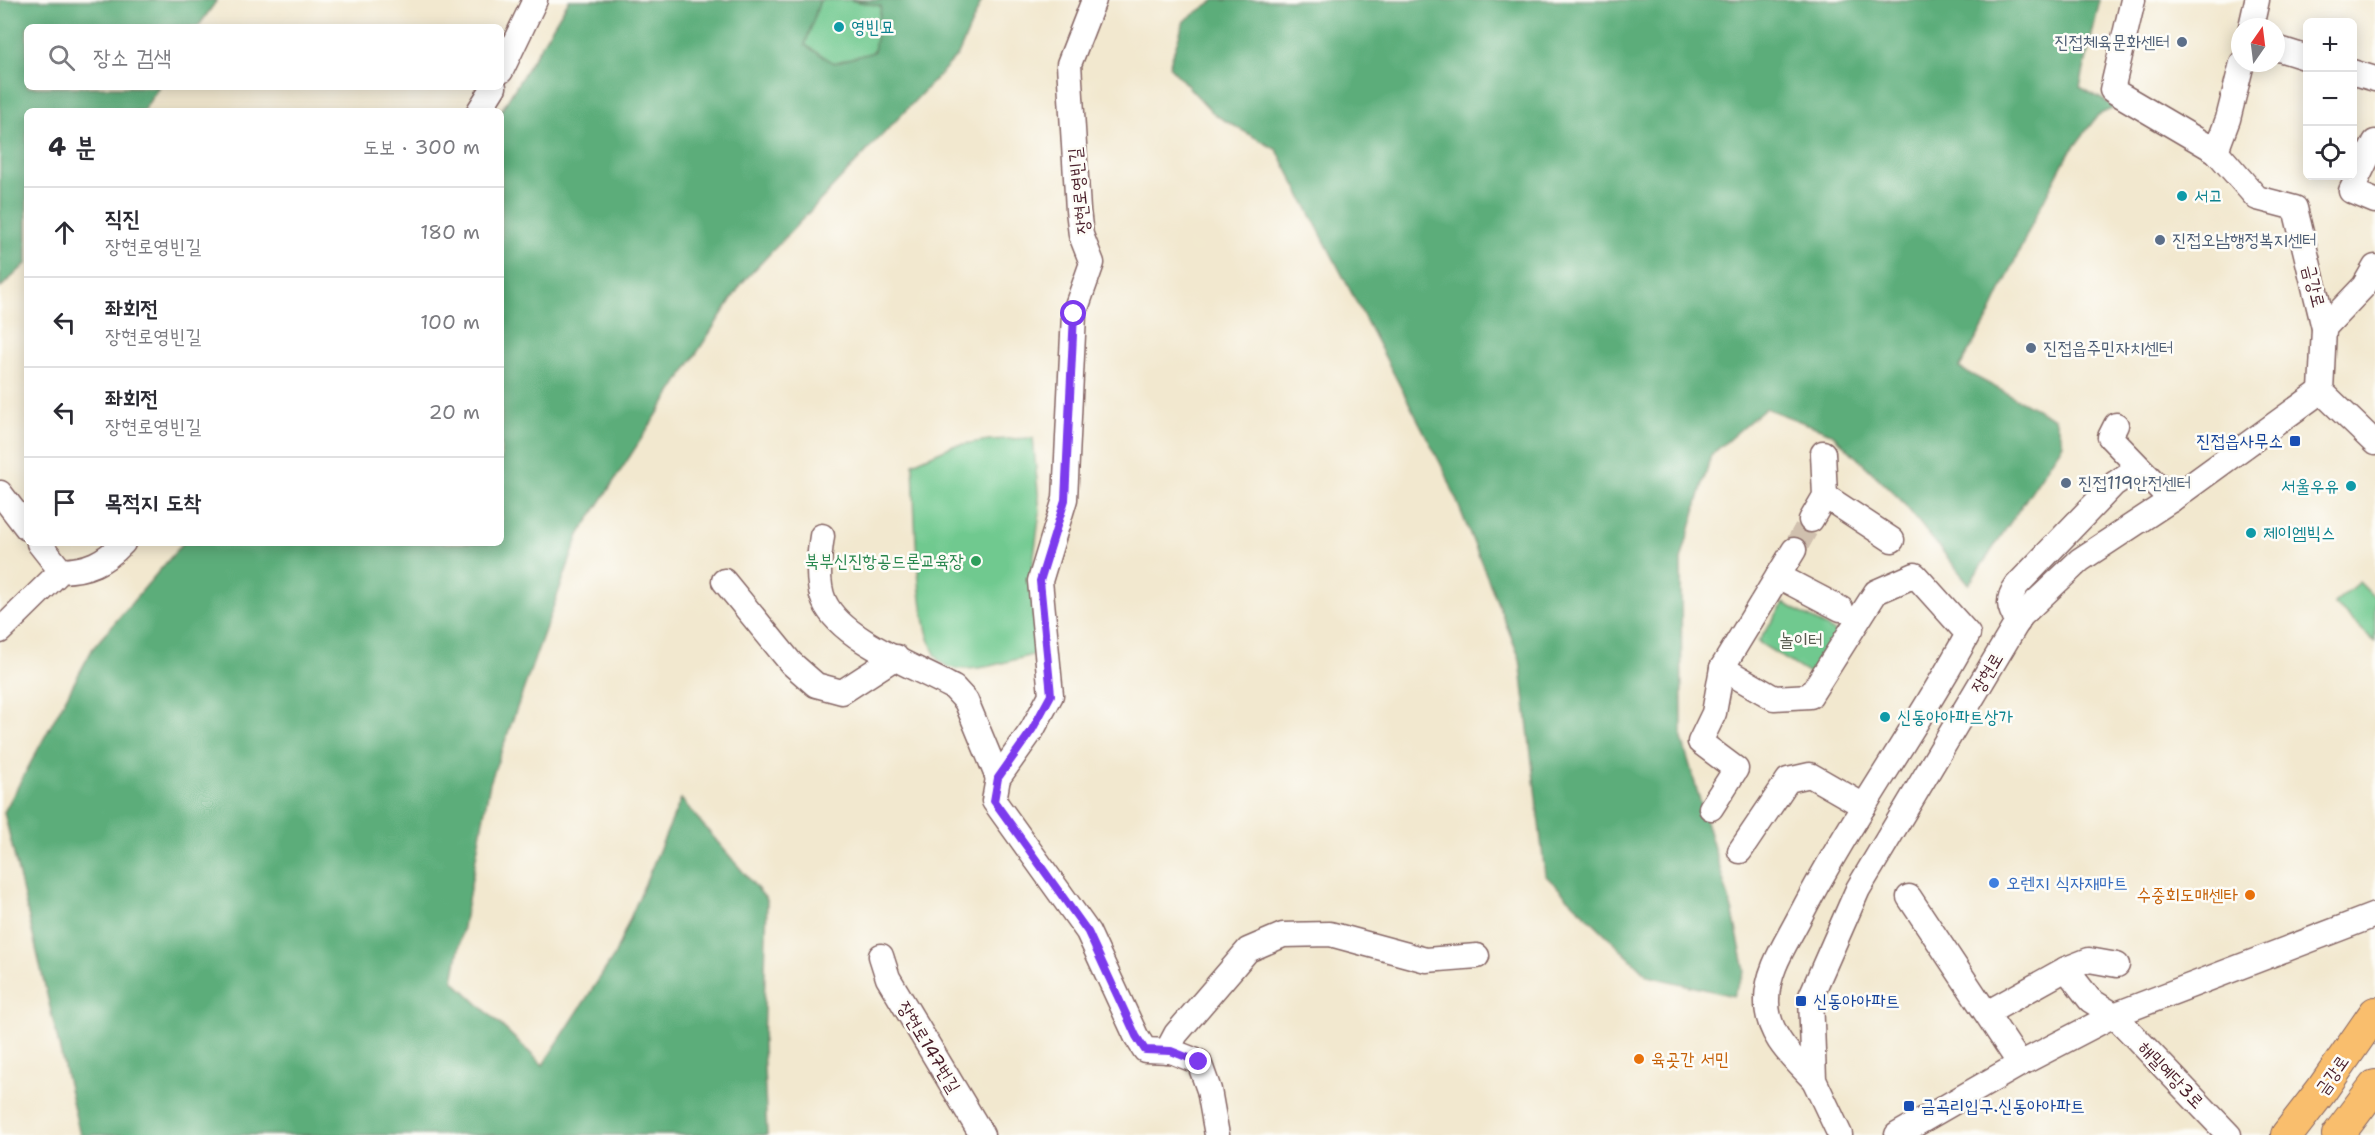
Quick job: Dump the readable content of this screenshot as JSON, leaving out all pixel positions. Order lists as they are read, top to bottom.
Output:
{
  "streets": {
    "main road": ["금강로"],
    "street": [
      "장현로영빈길",
      "장현로",
      "장현로147번길",
      "해밀예당3로"
    ]
  },
  "crossings": [
    ["금강로", "장현로"]
  ],
  "parks": ["놀이터"],
  "places": {
    "other": [
      "영빈묘",
      "진접체육문화센터",
      "서고",
      "진접오남행정복지센터",
      "진접읍주민자치센터",
      "진접119안전센터",
      "서울우유",
      "제이엠빅스",
      "북부신진항공드론교육장",
      "신동아아파트상가",
      "오렌지 식자재마트",
      "수중회도매센타",
      "육곳간 서민"
    ],
    "transit": ["진접읍사무소", "신동아아파트", "금곡리입구.신동아아파트"]
  },
  "north": "top",
  "page": {
    "map_buttons": ["+", "−"],
    "search": "장소 검색",
    "heading": ["4 분", "도보 · 300 m"],
    "list": [
      ["직진", "장현로영빈길", "180 m"],
      ["좌회전", "장현로영빈길", "100 m"],
      ["좌회전", "장현로영빈길", "20 m"],
      "목적지 도착"
    ]
  }
}
